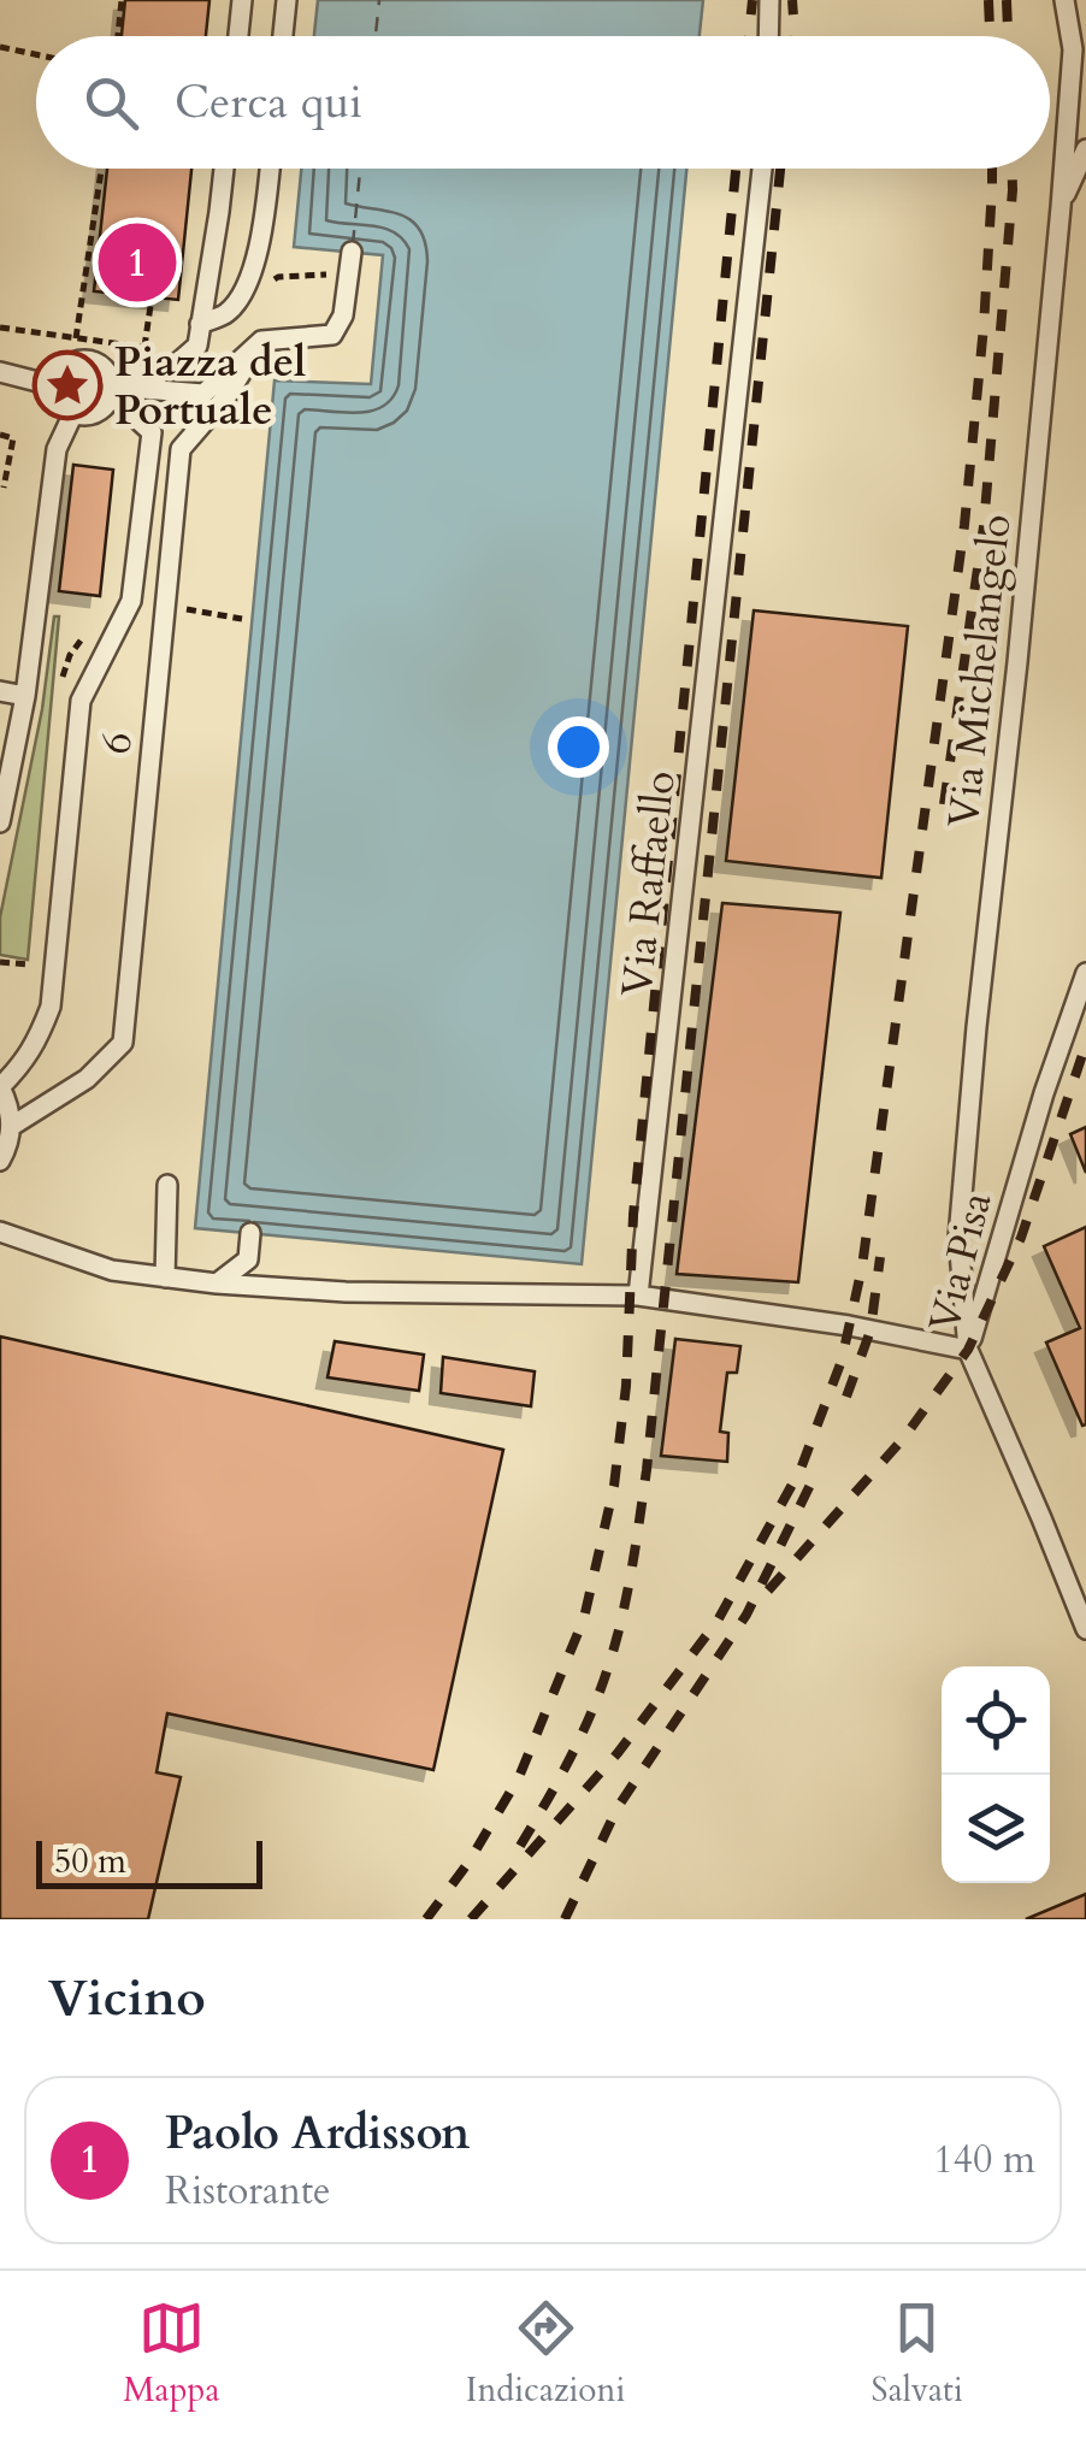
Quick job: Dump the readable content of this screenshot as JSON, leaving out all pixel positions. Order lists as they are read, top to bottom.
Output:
{
  "streets": {
    "lane": [
      "Via Michelangelo",
      "6",
      "Via Raffaello",
      "Via Pisa"
    ]
  },
  "crossings": [
    ["Via Michelangelo", "Via Pisa"]
  ],
  "places": {
    "place": ["Piazza del Portuale"]
  },
  "scale_bar": "50 m",
  "page": {
    "search": "Cerca qui",
    "pins": "1",
    "scale": "50 m",
    "heading": "Vicino",
    "list": [
      {
        "mark": "1",
        "name": "Paolo Ardisson",
        "note": "Ristorante",
        "value": "140 m"
      }
    ],
    "nav": ["Mappa", "Indicazioni", "Salvati"]
  }
}
